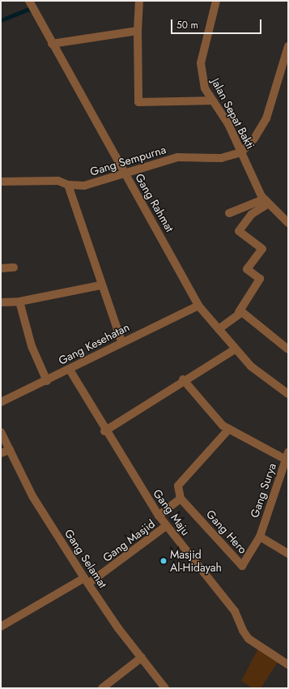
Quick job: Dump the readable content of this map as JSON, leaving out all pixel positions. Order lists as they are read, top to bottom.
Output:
{
  "streets": {
    "street": [
      "Jalan Sepat Bakti",
      "Gang Sempurna",
      "Gang Rahmat",
      "Gang Kesehatan",
      "Gang Surya",
      "Gang Maju",
      "Gang Hero",
      "Gang Masjid",
      "Gang Selamat"
    ]
  },
  "crossings": [
    ["Jalan Sepat Bakti", "Gang Sempurna"],
    ["Gang Sempurna", "Gang Rahmat"],
    ["Gang Rahmat", "Gang Kesehatan"],
    ["Gang Kesehatan", "Gang Maju"],
    ["Gang Surya", "Gang Hero"],
    ["Gang Maju", "Gang Masjid"],
    ["Gang Masjid", "Gang Selamat"]
  ],
  "places": ["Masjid Al-Hidayah"],
  "scale_bar": "50 m"
}
